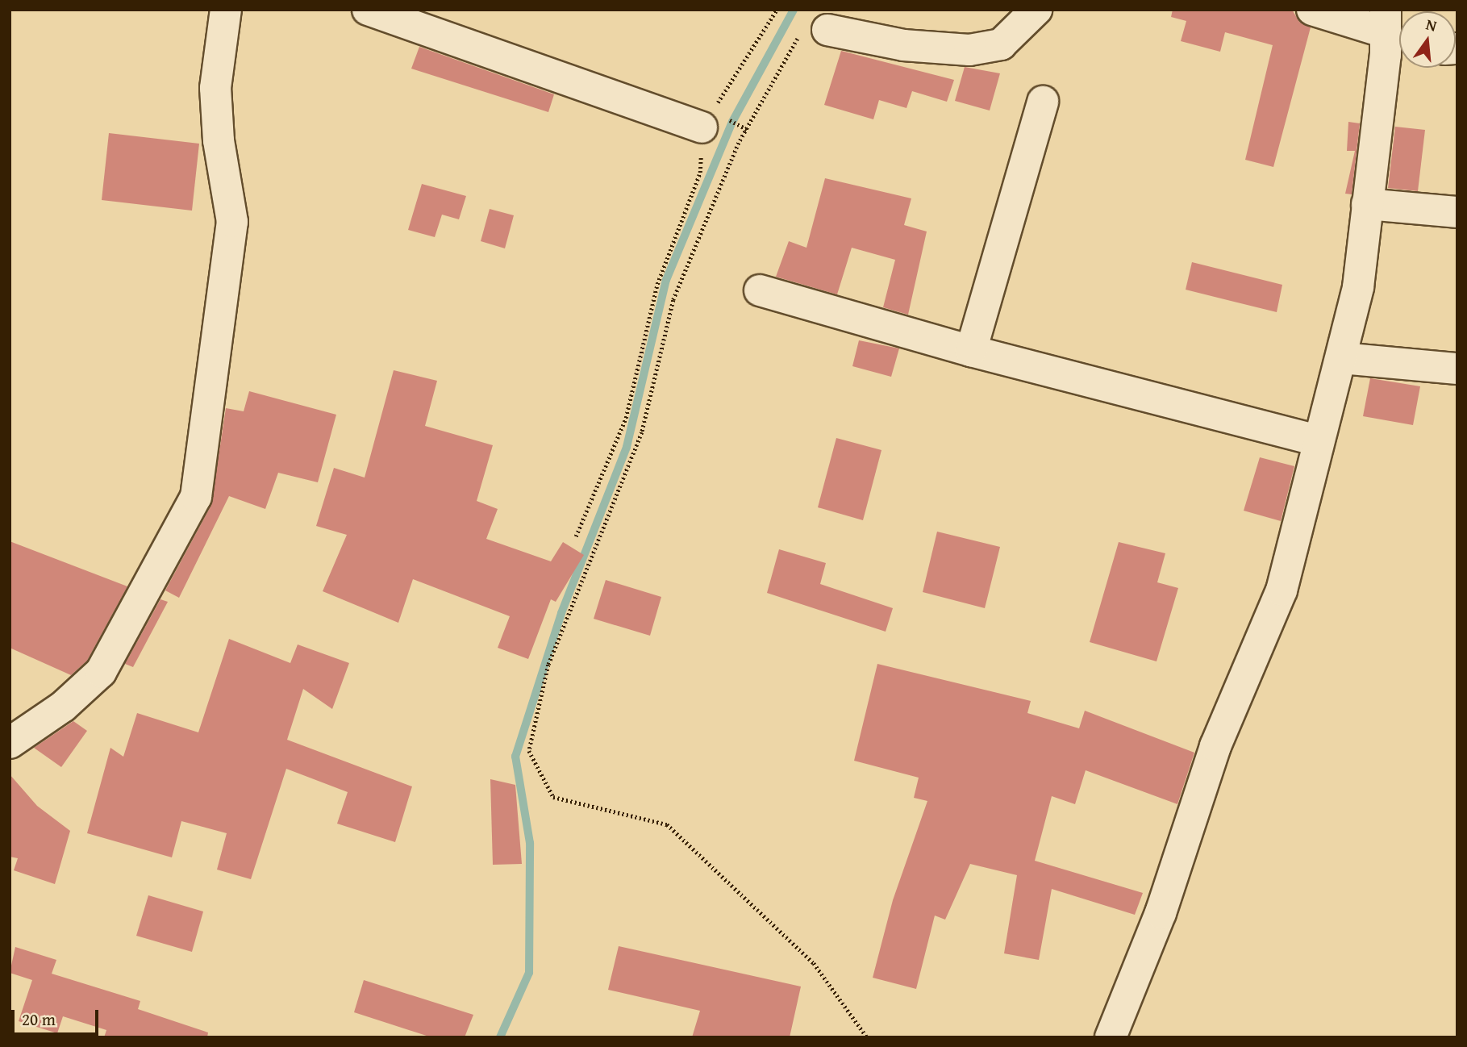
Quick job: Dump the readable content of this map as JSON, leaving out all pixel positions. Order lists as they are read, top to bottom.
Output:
{
  "scale_bar": "20 m",
  "north": "top"
}
